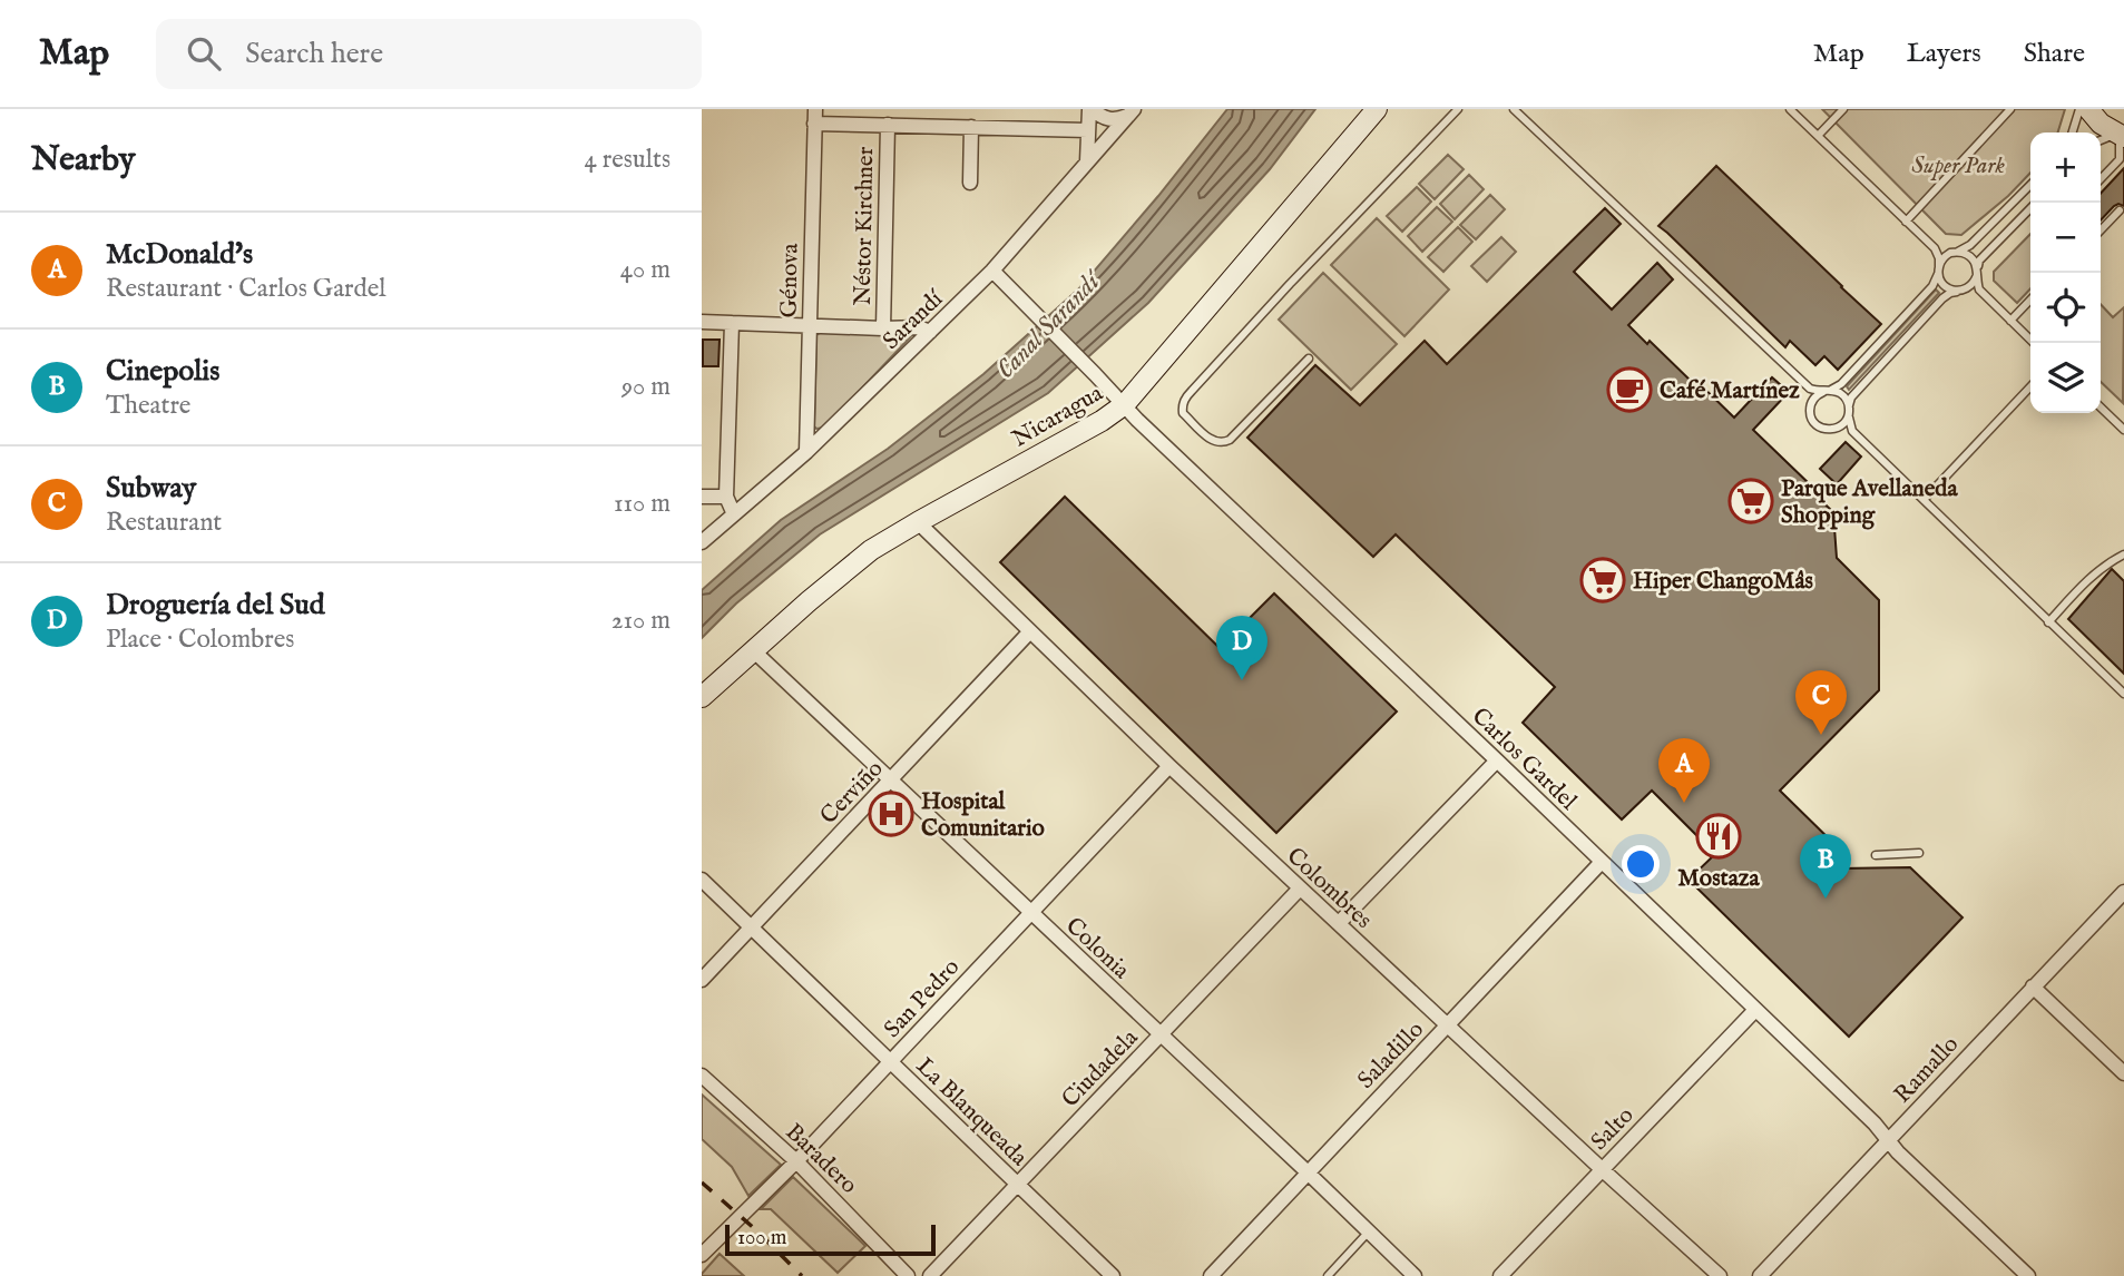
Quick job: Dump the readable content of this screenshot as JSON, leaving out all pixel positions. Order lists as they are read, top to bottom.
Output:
{
  "streets": {
    "main road": ["Nicaragua"],
    "street": [
      "Néstor Kirchner",
      "Génova",
      "Sarandí",
      "Carlos Gardel",
      "Cerviño",
      "Colombres",
      "Colonia",
      "San Pedro",
      "Saladillo",
      "Ciudadela",
      "Ramallo",
      "La Blanqueada",
      "Salto",
      "Baradero"
    ]
  },
  "crossings": [
    ["Génova", "Sarandí"],
    ["Sarandí", "Carlos Gardel"],
    ["Nicaragua", "Carlos Gardel"],
    ["Nicaragua", "Colombres"],
    ["Nicaragua", "Colonia"],
    ["Carlos Gardel", "Saladillo"],
    ["Carlos Gardel", "Ramallo"],
    ["Carlos Gardel", "Salto"],
    ["Cerviño", "Colombres"],
    ["Cerviño", "Colonia"],
    ["Cerviño", "La Blanqueada"],
    ["Colombres", "San Pedro"],
    ["Colombres", "Saladillo"],
    ["Colombres", "Ciudadela"],
    ["Colombres", "Salto"],
    ["Colonia", "San Pedro"],
    ["Colonia", "Saladillo"],
    ["Colonia", "Ciudadela"],
    ["San Pedro", "La Blanqueada"],
    ["San Pedro", "Baradero"],
    ["Ciudadela", "La Blanqueada"]
  ],
  "water": ["Canal Sarandí"],
  "parks": ["Super Park"],
  "places": {
    "cafe": ["Café Martínez"],
    "supermarket": ["Parque Avellaneda Shopping", "Hiper ChangoMâs"],
    "hospital": ["Hospital Comunitario"],
    "restaurant": ["Mostaza"]
  },
  "scale_bar": "100 m",
  "page": {
    "header": "Map",
    "search": "Search here",
    "nav": ["Map", "Layers", "Share"],
    "heading": ["Nearby", "4 results"],
    "map_buttons": ["+", "−"],
    "list": [
      {
        "mark": "A",
        "name": "McDonald's",
        "note": "Restaurant · Carlos Gardel",
        "value": "40 m"
      },
      {
        "mark": "B",
        "name": "Cinepolis",
        "note": "Theatre",
        "value": "90 m"
      },
      {
        "mark": "C",
        "name": "Subway",
        "note": "Restaurant",
        "value": "110 m"
      },
      {
        "mark": "D",
        "name": "Droguería del Sud",
        "note": "Place · Colombres",
        "value": "210 m"
      }
    ],
    "pins": [
      "D",
      "C",
      "A",
      "B"
    ],
    "scale": "100 m"
  }
}
